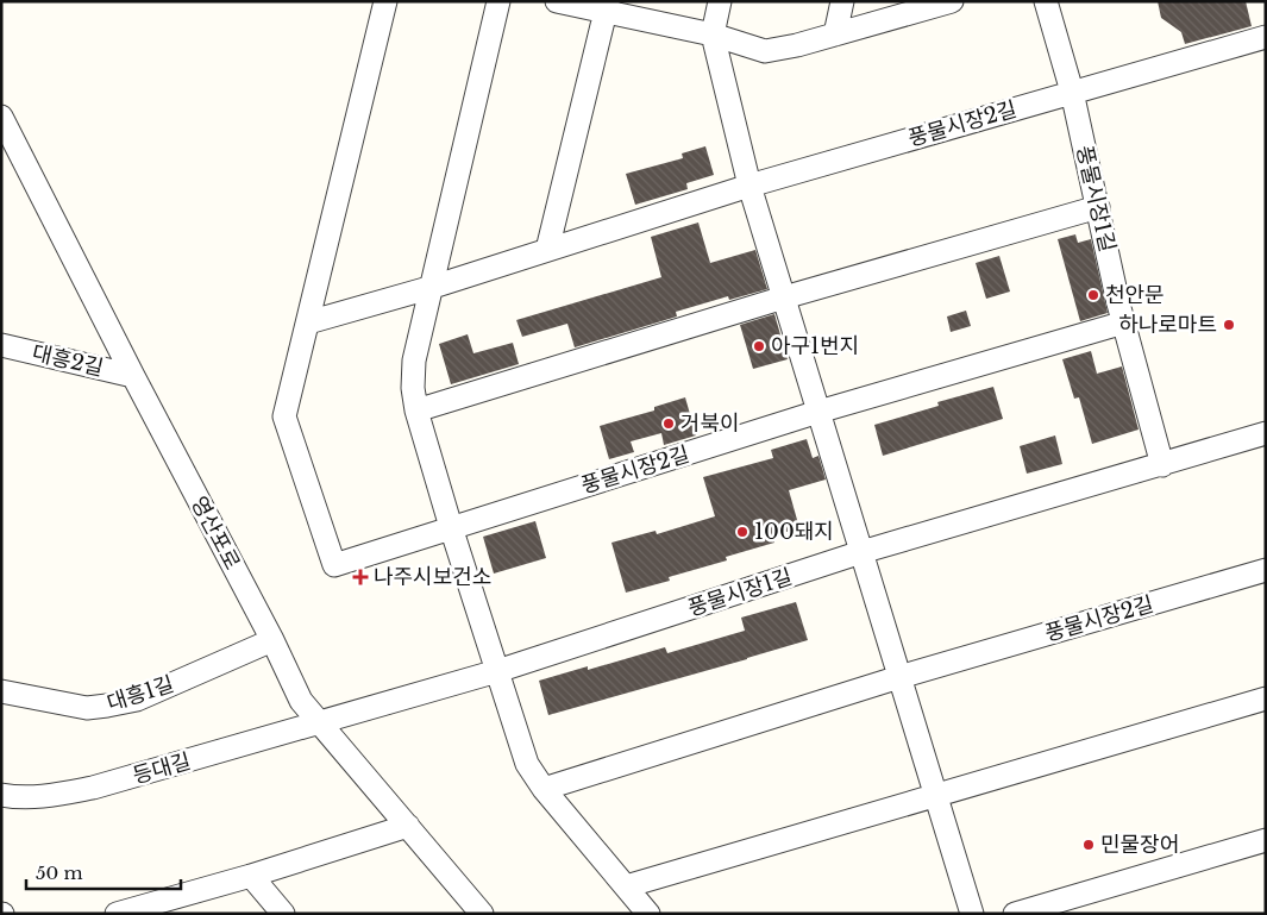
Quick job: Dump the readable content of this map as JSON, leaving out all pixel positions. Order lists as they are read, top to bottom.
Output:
{
  "streets": {
    "street": [
      "풍물시장2길",
      "풍물시장1길",
      "대흥2길",
      "영산포로",
      "대흥1길",
      "등대길"
    ]
  },
  "crossings": [
    ["풍물시장2길", "풍물시장1길"],
    ["풍물시장1길", "영산포로"],
    ["풍물시장1길", "등대길"],
    ["대흥2길", "영산포로"],
    ["영산포로", "대흥1길"],
    ["영산포로", "등대길"]
  ],
  "places": {
    "other": [
      "천안문",
      "하나로마트",
      "아구1번지",
      "거북이",
      "100돼지",
      "민물장어"
    ],
    "health": ["나주시보건소"]
  },
  "scale_bar": "50 m"
}
